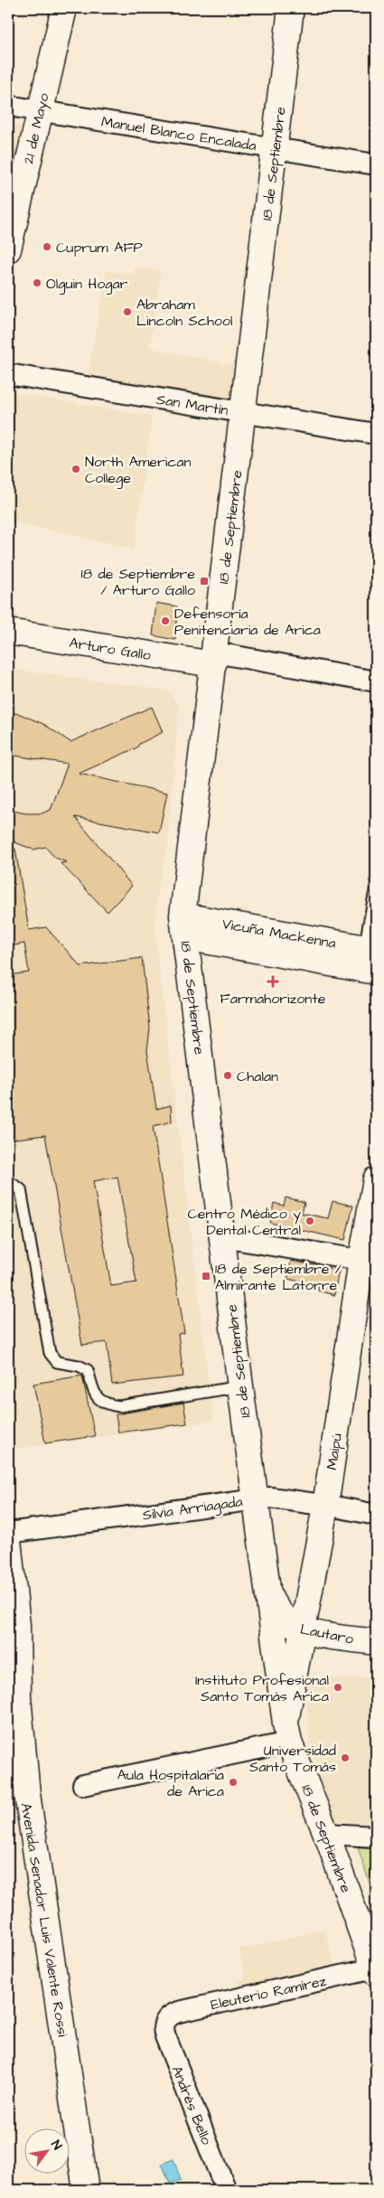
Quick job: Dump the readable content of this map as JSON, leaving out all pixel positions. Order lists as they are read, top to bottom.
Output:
{
  "streets": {
    "main road": [
      "21 de Mayo",
      "18 de Septiembre",
      "Arturo Gallo",
      "Vicuña Mackenna",
      "Maipú",
      "Lautaro",
      "Avenida Senador Luis Valente Rossi"
    ],
    "street": [
      "Manuel Blanco Encalada",
      "San Martín",
      "Silvia Arriagada",
      "Eleuterio Ramírez",
      "Andrés Bello"
    ]
  },
  "crossings": [
    ["21 de Mayo", "Manuel Blanco Encalada"],
    ["Manuel Blanco Encalada", "18 de Septiembre"],
    ["18 de Septiembre", "San Martín"],
    ["18 de Septiembre", "Arturo Gallo"],
    ["18 de Septiembre", "Vicuña Mackenna"],
    ["18 de Septiembre", "Maipú"],
    ["18 de Septiembre", "Silvia Arriagada"],
    ["18 de Septiembre", "Lautaro"],
    ["18 de Septiembre", "Eleuterio Ramírez"],
    ["Maipú", "Silvia Arriagada"],
    ["Maipú", "Lautaro"],
    ["Eleuterio Ramírez", "Andrés Bello"]
  ],
  "places": {
    "other": [
      "Cuprum AFP",
      "Olguin Hogar",
      "Abraham Lincoln School",
      "North American College",
      "Defensoría Penitenciaria de Arica",
      "Chalan",
      "Centro Médico y Dental Central",
      "Instituto Profesional Santo Tomás Arica",
      "Universidad Santo Tomás",
      "Aula Hospitalaria de Arica"
    ],
    "transit": ["18 de Septiembre / Arturo Gallo", "18 de Septiembre / Almirante Latorre"],
    "health": ["Farmahorizonte"]
  },
  "north": "top right"
}
